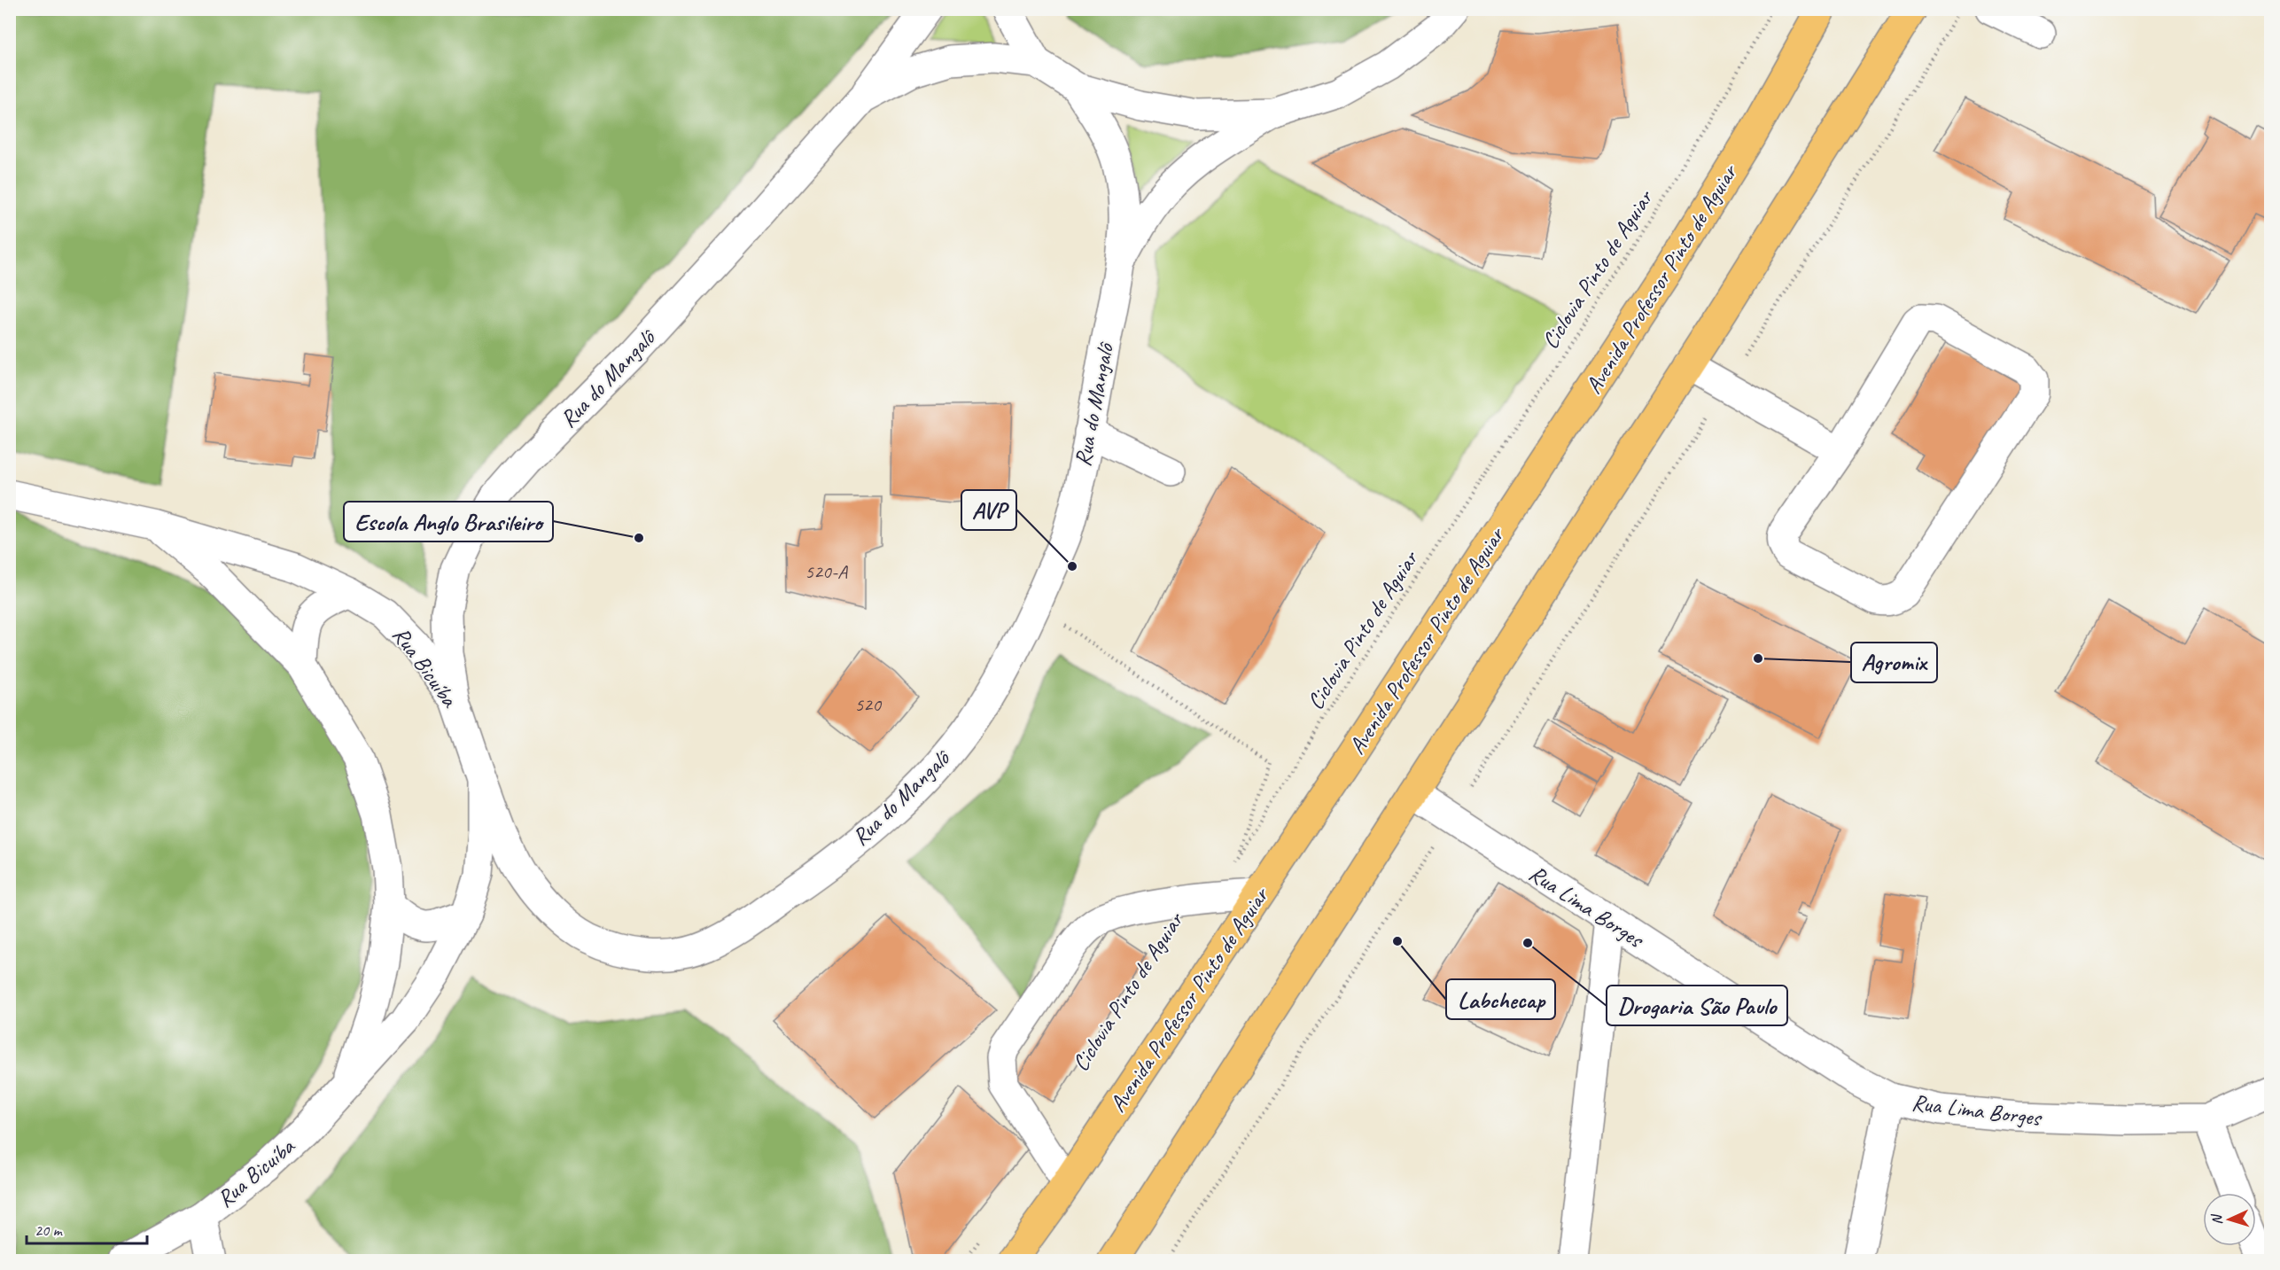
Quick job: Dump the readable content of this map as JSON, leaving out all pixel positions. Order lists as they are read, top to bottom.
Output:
{
  "streets": {
    "main road": ["Avenida Professor Pinto de Aguiar"],
    "street": ["Rua do Mangalô", "Rua Bicuíba", "Rua Lima Borges"],
    "path": ["Ciclovia Pinto de Aguiar"]
  },
  "crossings": [
    ["Rua do Mangalô", "Rua Bicuíba"]
  ],
  "places": [
    "Escola Anglo Brasileiro",
    "AVP",
    "Agromix",
    "Labchecap",
    "Drogaria São Paulo"
  ],
  "house_numbers": ["520-A", "520"],
  "scale_bar": "20 m",
  "north": "left"
}
